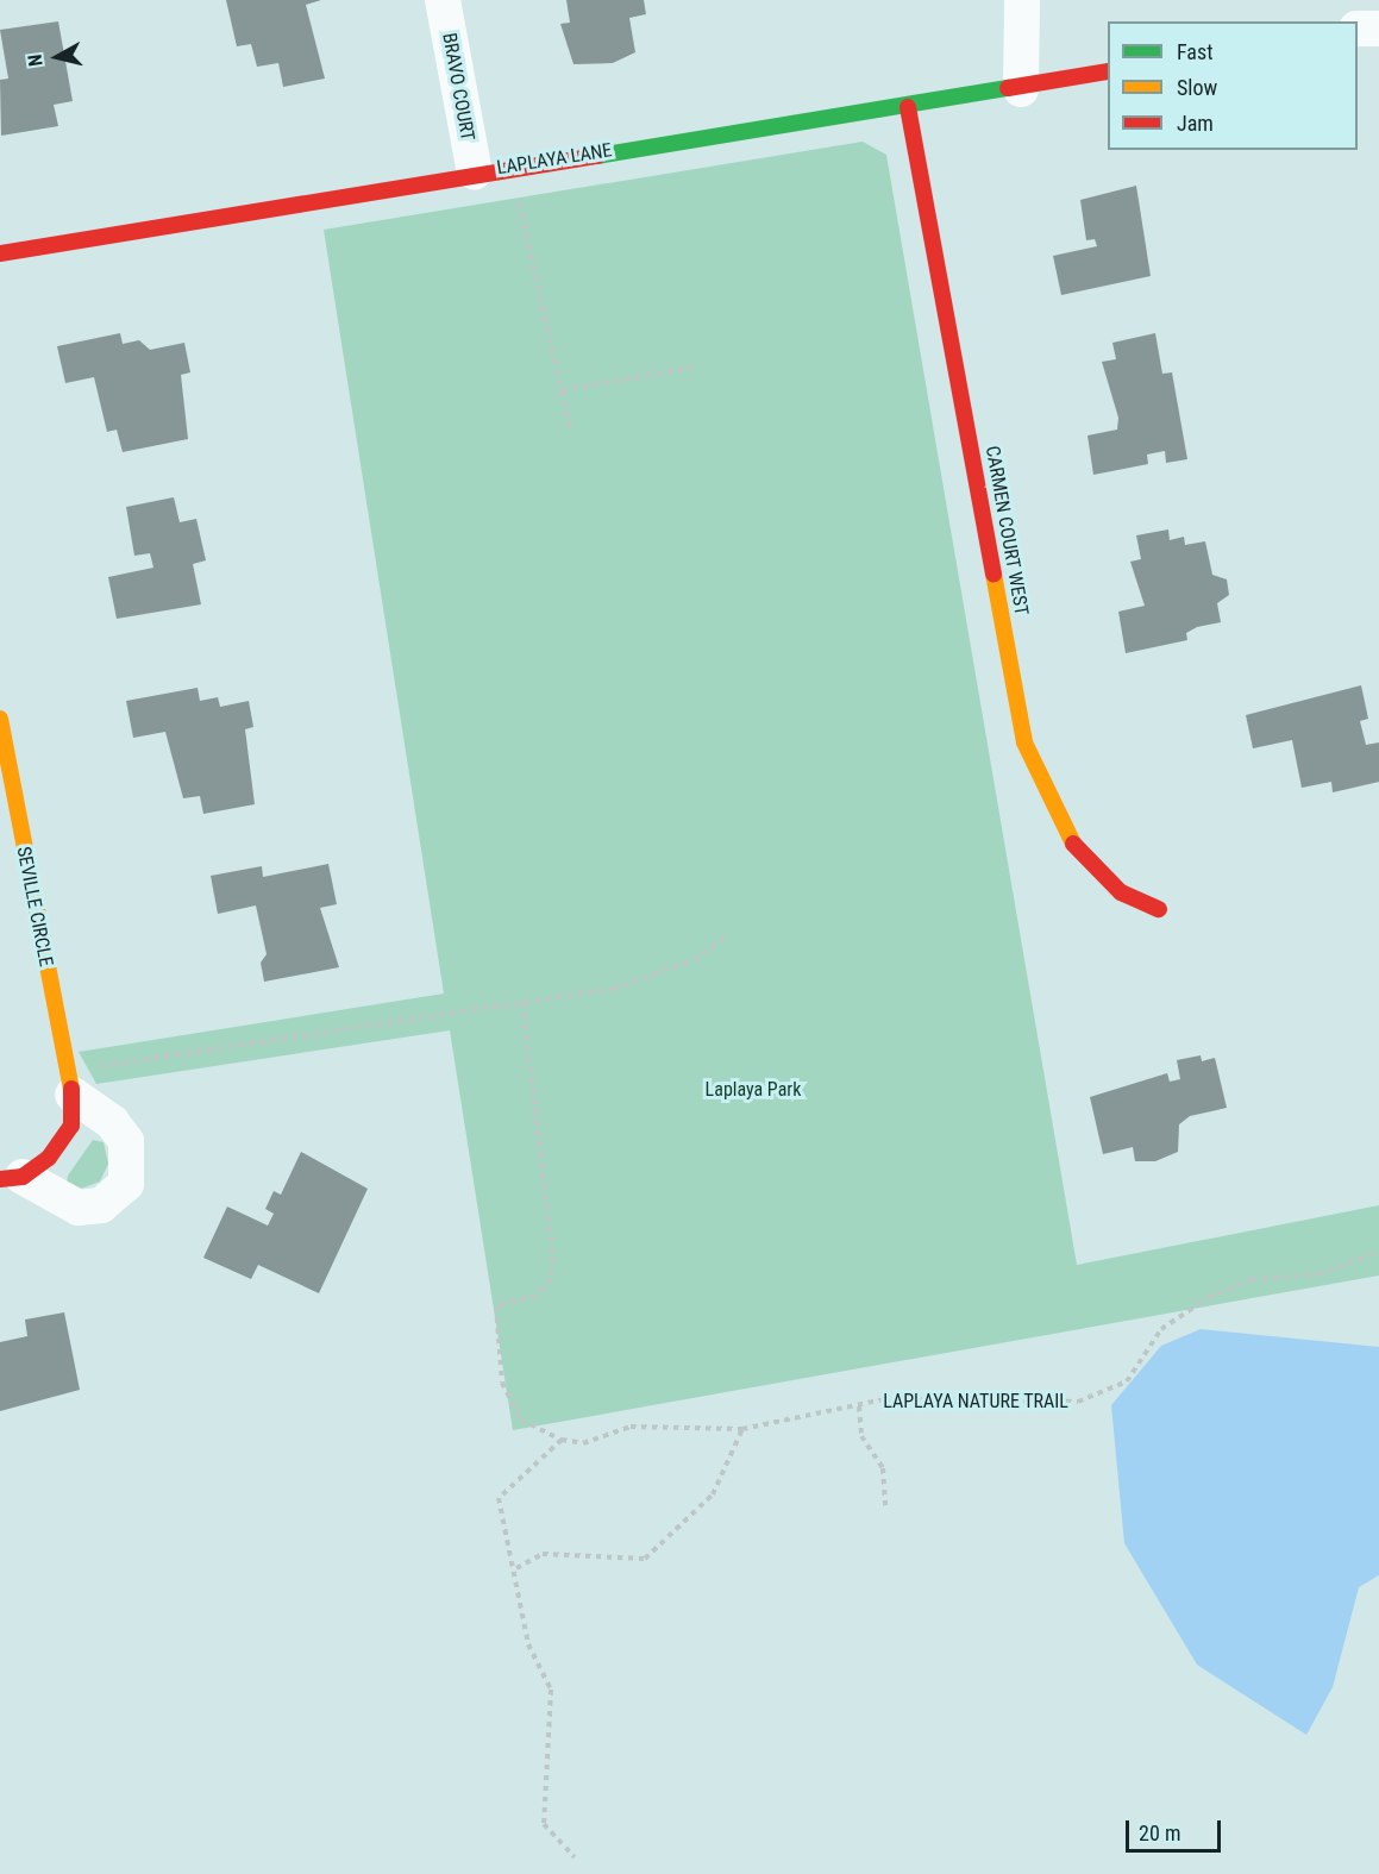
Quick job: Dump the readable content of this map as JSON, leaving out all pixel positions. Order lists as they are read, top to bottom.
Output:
{
  "streets": {
    "street": [
      "BRAVO COURT",
      "LAPLAYA LANE",
      "CARMEN COURT WEST",
      "SEVILLE CIRCLE"
    ],
    "path": ["LAPLAYA NATURE TRAIL"]
  },
  "crossings": [
    ["BRAVO COURT", "LAPLAYA LANE"],
    ["LAPLAYA LANE", "CARMEN COURT WEST"]
  ],
  "parks": ["Laplaya Park"],
  "legend": ["Fast", "Slow", "Jam"],
  "scale_bar": "20 m",
  "north": "left"
}
